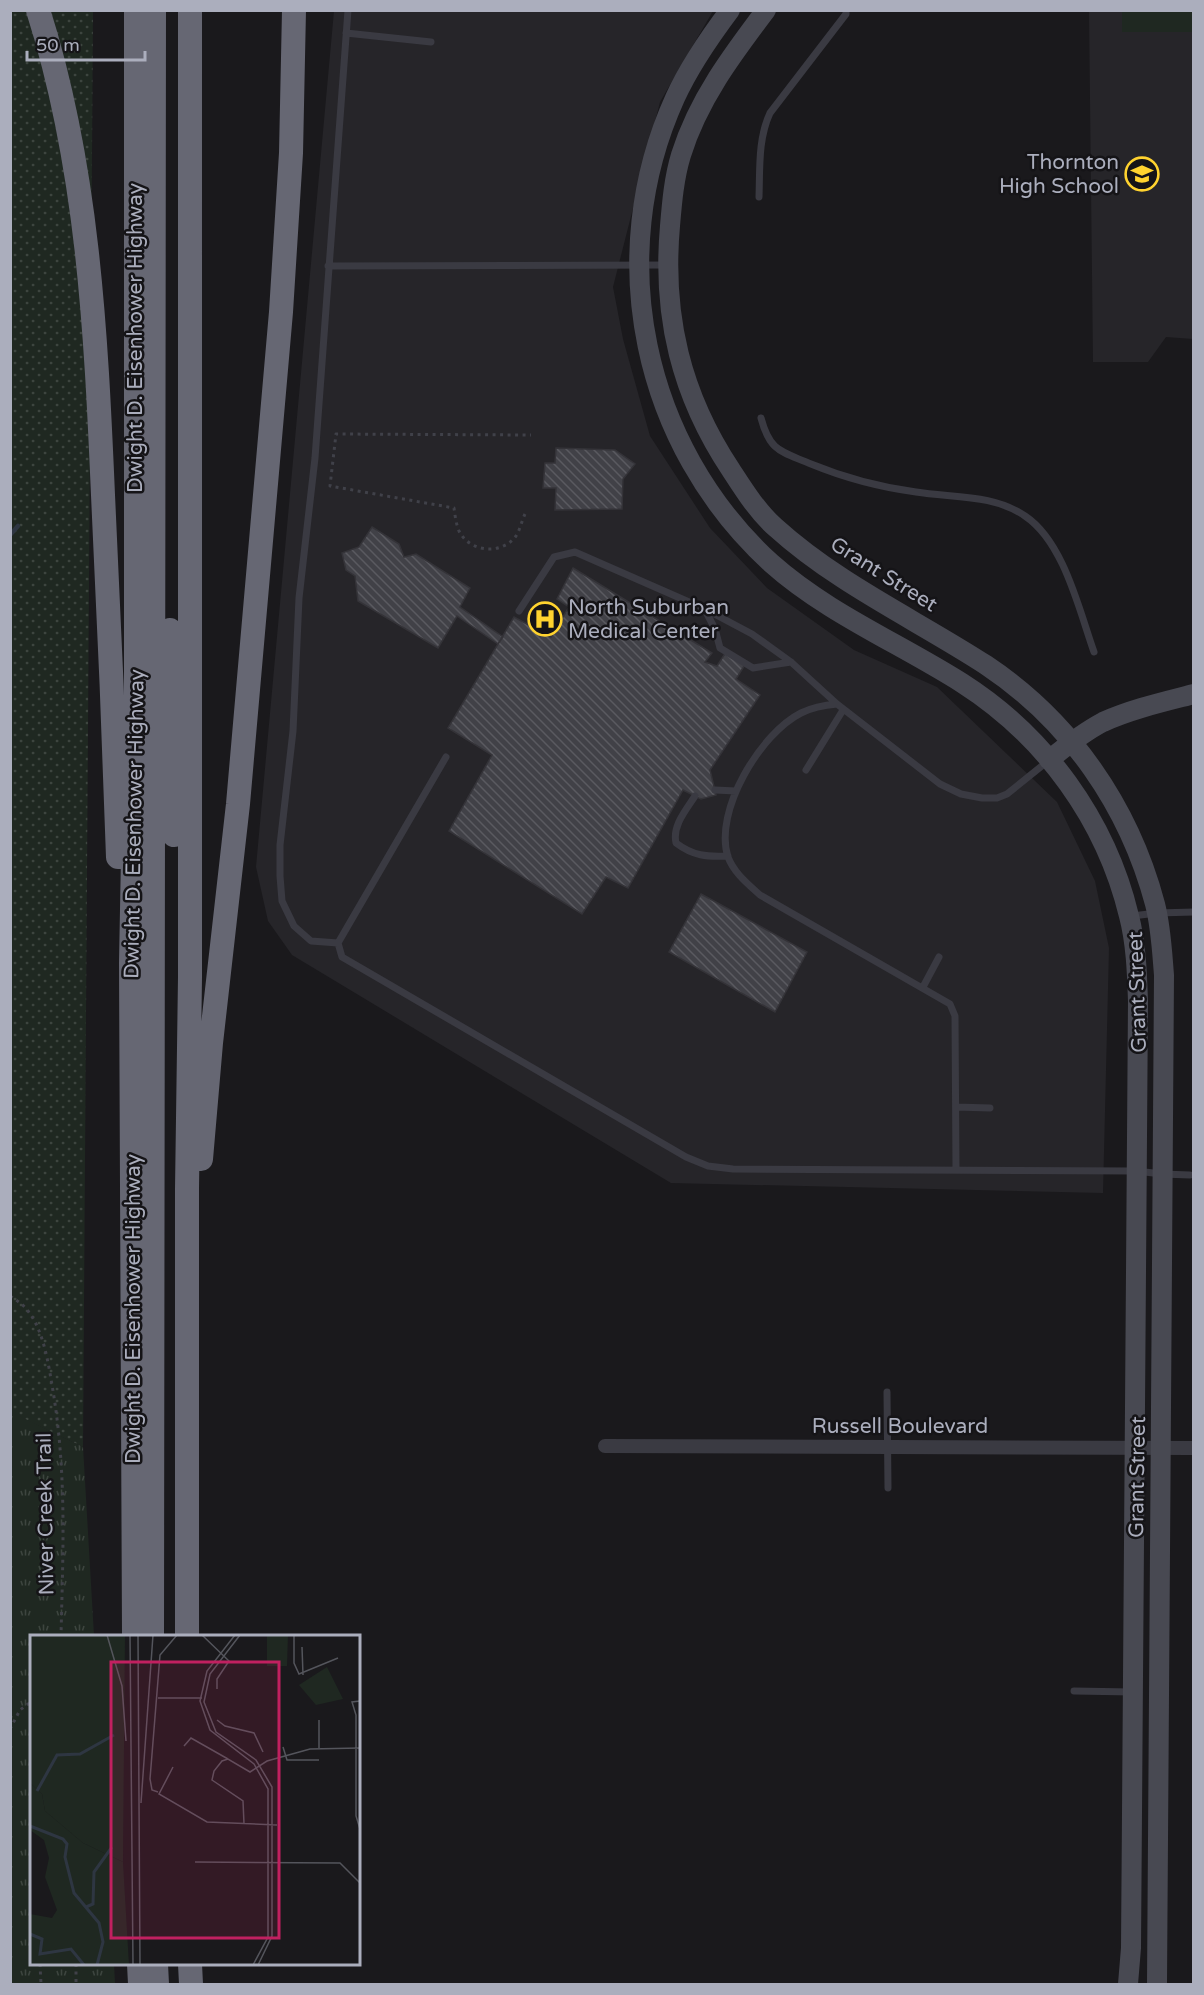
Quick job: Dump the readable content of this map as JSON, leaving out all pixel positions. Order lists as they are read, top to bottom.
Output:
{
  "streets": {
    "highway": ["Dwight D. Eisenhower Highway"],
    "street": ["Grant Street", "Russell Boulevard"],
    "path": ["Niver Creek Trail"]
  },
  "crossings": [
    ["Grant Street", "Russell Boulevard"]
  ],
  "places": {
    "school or university": ["Thornton High School"],
    "hospital": ["North Suburban Medical Center"]
  },
  "scale_bar": "50 m"
}
